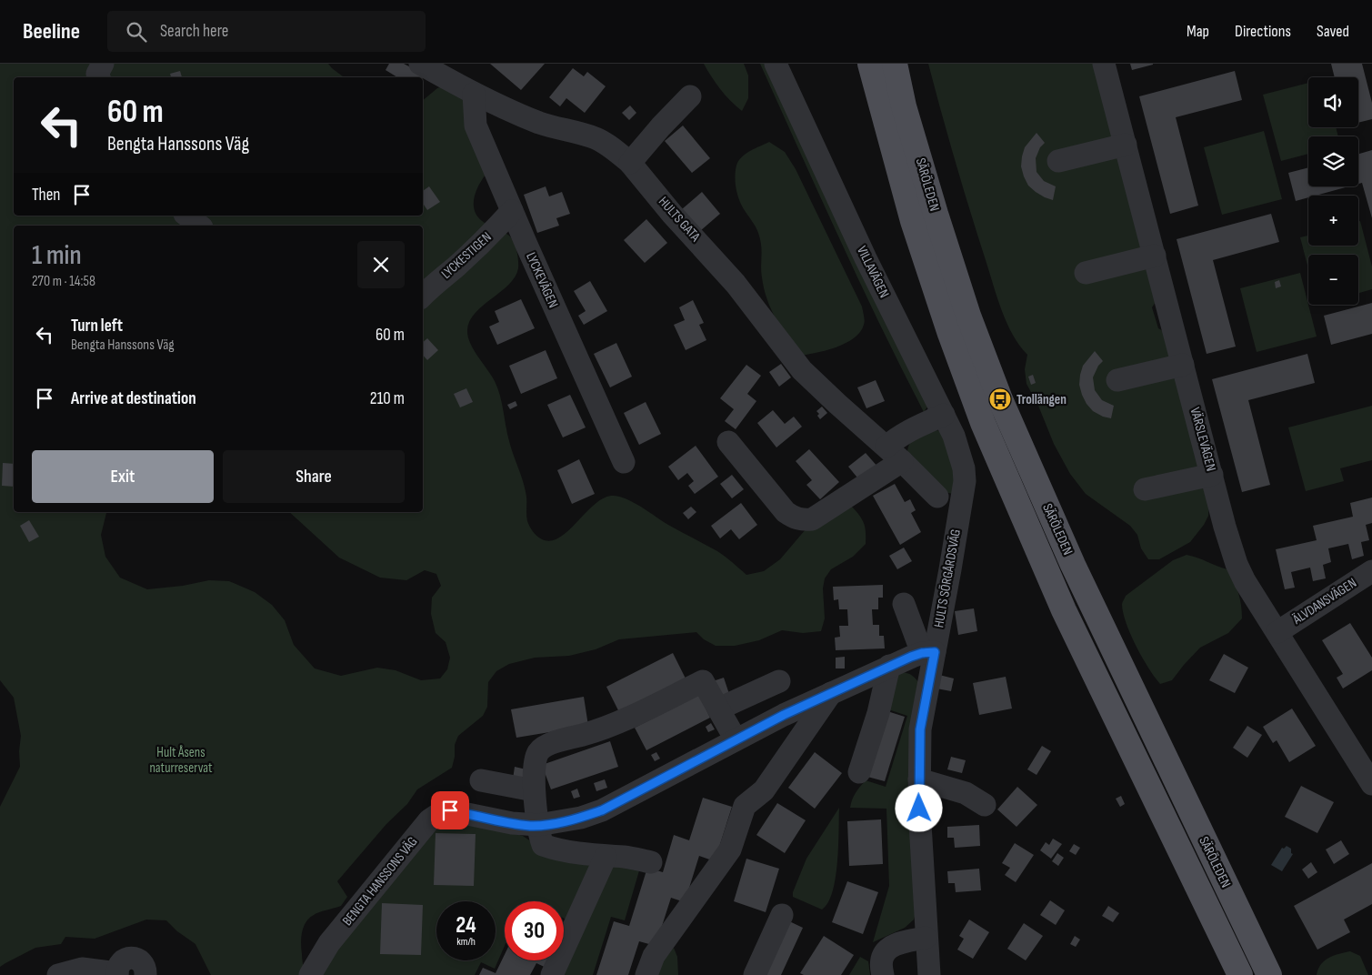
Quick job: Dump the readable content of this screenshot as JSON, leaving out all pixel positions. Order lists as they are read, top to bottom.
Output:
{
  "streets": {
    "main road": ["SÄRÖLEDEN"],
    "street": [
      "HULTS GATA",
      "LYCKESTIGEN",
      "VILLAVÄGEN",
      "LYCKEVÄGEN",
      "VÄRSLEVÄGEN",
      "HULTS SÖRGÅRDSVÄG",
      "ÄLVDANSVÄGEN",
      "BENGTA HANSSONS VÄG"
    ]
  },
  "crossings": [
    ["HULTS GATA", "LYCKEVÄGEN"],
    ["LYCKESTIGEN", "LYCKEVÄGEN"],
    ["VILLAVÄGEN", "HULTS SÖRGÅRDSVÄG"],
    ["VÄRSLEVÄGEN", "ÄLVDANSVÄGEN"],
    ["HULTS SÖRGÅRDSVÄG", "BENGTA HANSSONS VÄG"]
  ],
  "parks": ["Hult Åsens naturreservat"],
  "places": {
    "bus stop": ["Trollängen"]
  },
  "page": {
    "header": "Beeline",
    "search": "Search here",
    "nav": ["Map", "Directions", "Saved"],
    "map_buttons": ["+", "−"],
    "turn": ["60 m", "Bengta Hanssons Väg"],
    "then": "Then",
    "heading": ["1 min", "270 m · 14:58"],
    "list": [
      {
        "name": "Turn left",
        "note": "Bengta Hanssons Väg",
        "value": "60 m"
      },
      {
        "name": "Arrive at destination",
        "value": "210 m"
      }
    ],
    "buttons": ["Exit", "Share"],
    "speed": "24 km/h",
    "limit": "30"
  }
}
